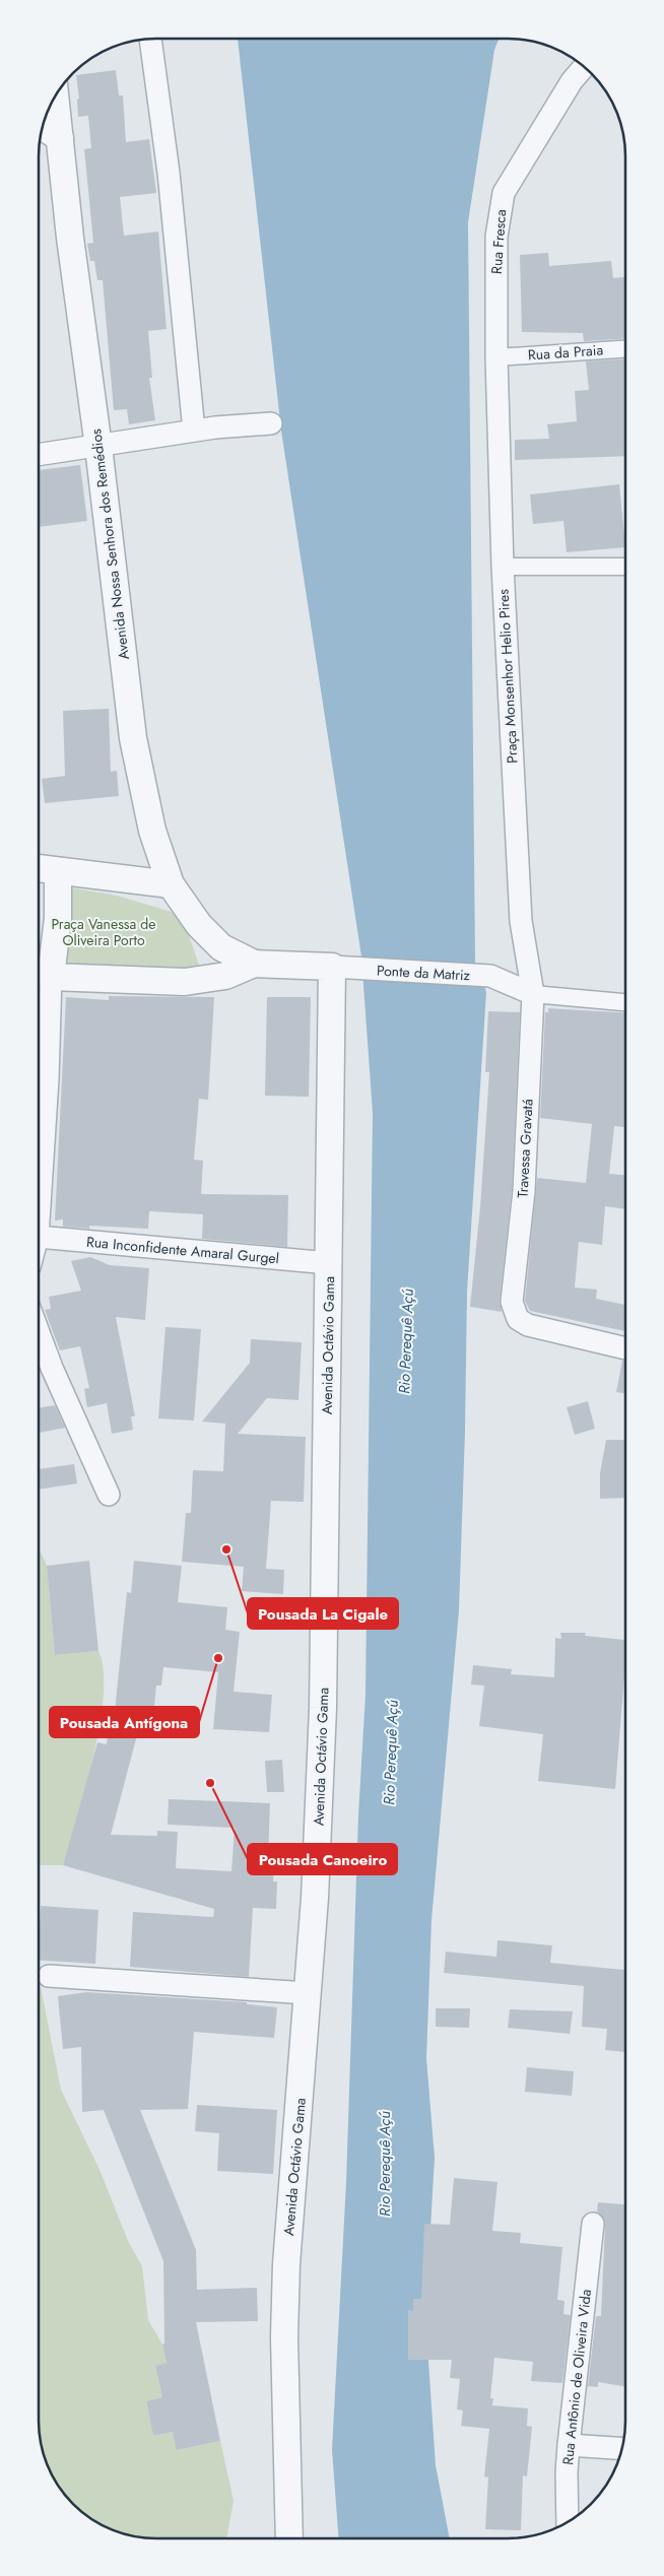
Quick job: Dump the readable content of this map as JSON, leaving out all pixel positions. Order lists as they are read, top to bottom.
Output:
{
  "streets": {
    "street": [
      "Rua Fresca",
      "Rua da Praia",
      "Avenida Nossa Senhora dos Remédios",
      "Praça Monsenhor Helio Pires",
      "Ponte da Matriz",
      "Travessa Gravatá",
      "Rua Inconfidente Amaral Gurgel",
      "Avenida Octávio Gama",
      "Rua Antônio de Oliveira Vida"
    ]
  },
  "crossings": [
    ["Rua Fresca", "Rua da Praia"],
    ["Rua Fresca", "Praça Monsenhor Helio Pires"],
    ["Rua da Praia", "Praça Monsenhor Helio Pires"],
    ["Praça Monsenhor Helio Pires", "Ponte da Matriz"],
    ["Praça Monsenhor Helio Pires", "Travessa Gravatá"],
    ["Ponte da Matriz", "Travessa Gravatá"],
    ["Ponte da Matriz", "Avenida Octávio Gama"],
    ["Rua Inconfidente Amaral Gurgel", "Avenida Octávio Gama"]
  ],
  "water": ["Rio Perequê Açú"],
  "parks": ["Praça Vanessa de Oliveira Porto"],
  "places": ["Pousada La Cigale", "Pousada Antígona", "Pousada Canoeiro"]
}
